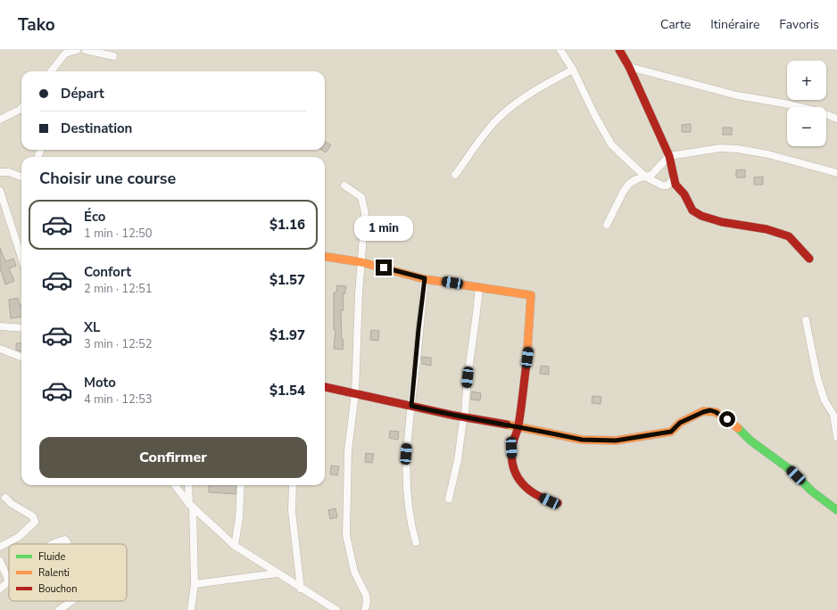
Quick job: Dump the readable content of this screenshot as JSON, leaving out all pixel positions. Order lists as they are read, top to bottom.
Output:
{
  "legend": ["Fluide", "Ralenti", "Bouchon"],
  "page": {
    "header": "Tako",
    "nav": ["Carte", "Itinéraire", "Favoris"],
    "map_buttons": ["+", "−"],
    "banner": ["Départ", "Destination"],
    "heading": "Choisir une course",
    "list": [
      {
        "name": "Éco",
        "note": "1 min · 12:50",
        "value": "$1.16"
      },
      {
        "name": "Confort",
        "note": "2 min · 12:51",
        "value": "$1.57"
      },
      {
        "name": "XL",
        "note": "3 min · 12:52",
        "value": "$1.97"
      },
      {
        "name": "Moto",
        "note": "4 min · 12:53",
        "value": "$1.54"
      }
    ],
    "bubble": "1 min",
    "buttons": "Confirmer"
  }
}
